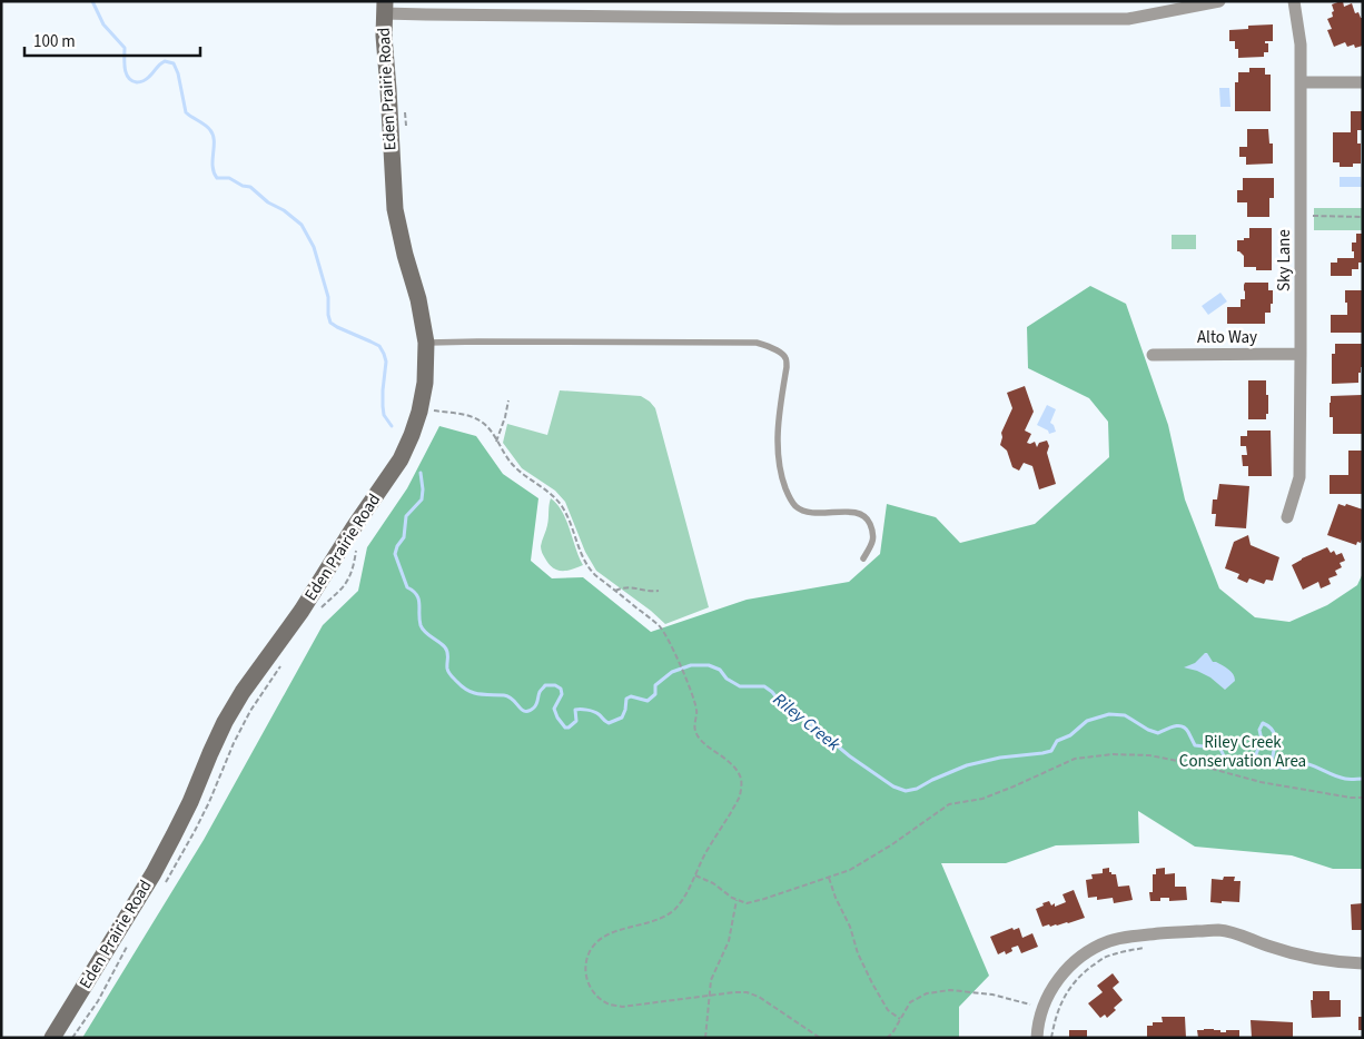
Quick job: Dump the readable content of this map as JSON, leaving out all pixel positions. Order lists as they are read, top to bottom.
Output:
{
  "streets": {
    "street": ["Eden Prairie Road", "Sky Lane", "Alto Way"]
  },
  "crossings": [
    ["Sky Lane", "Alto Way"]
  ],
  "water": ["Riley Creek"],
  "parks": ["Riley Creek Conservation Area"],
  "scale_bar": "100 m"
}
